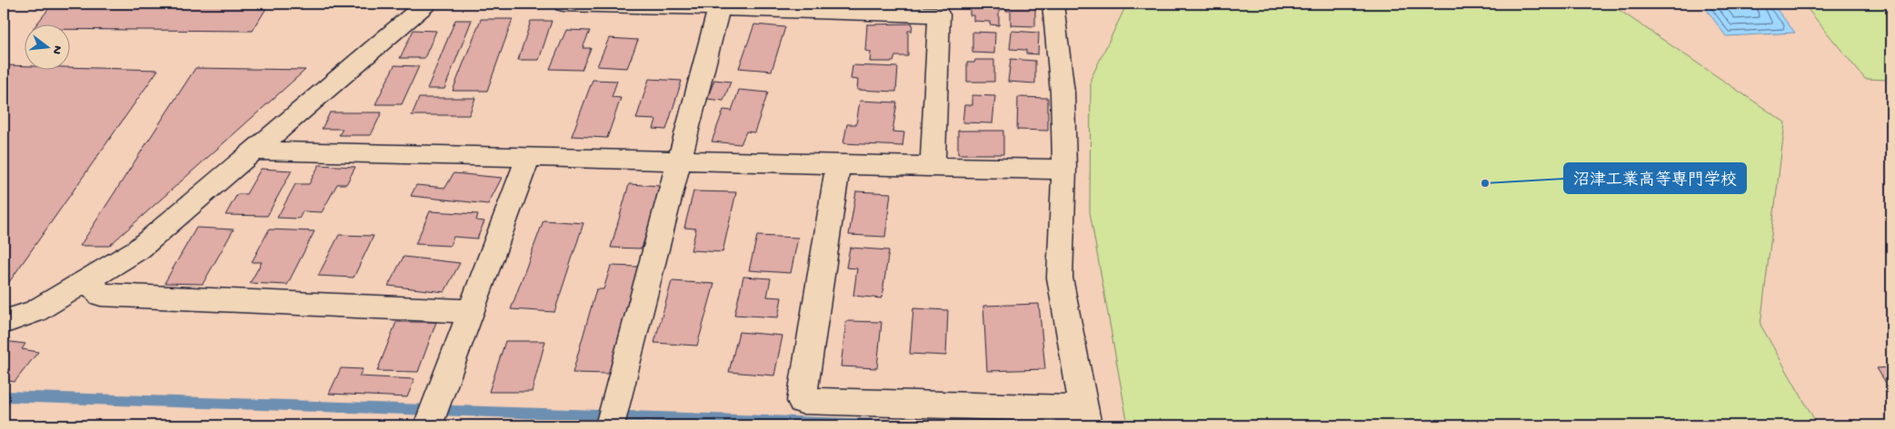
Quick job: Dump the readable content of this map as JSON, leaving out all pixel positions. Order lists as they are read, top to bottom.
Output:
{
  "places": ["沼津工業高等専門学校"],
  "north": "right"
}
